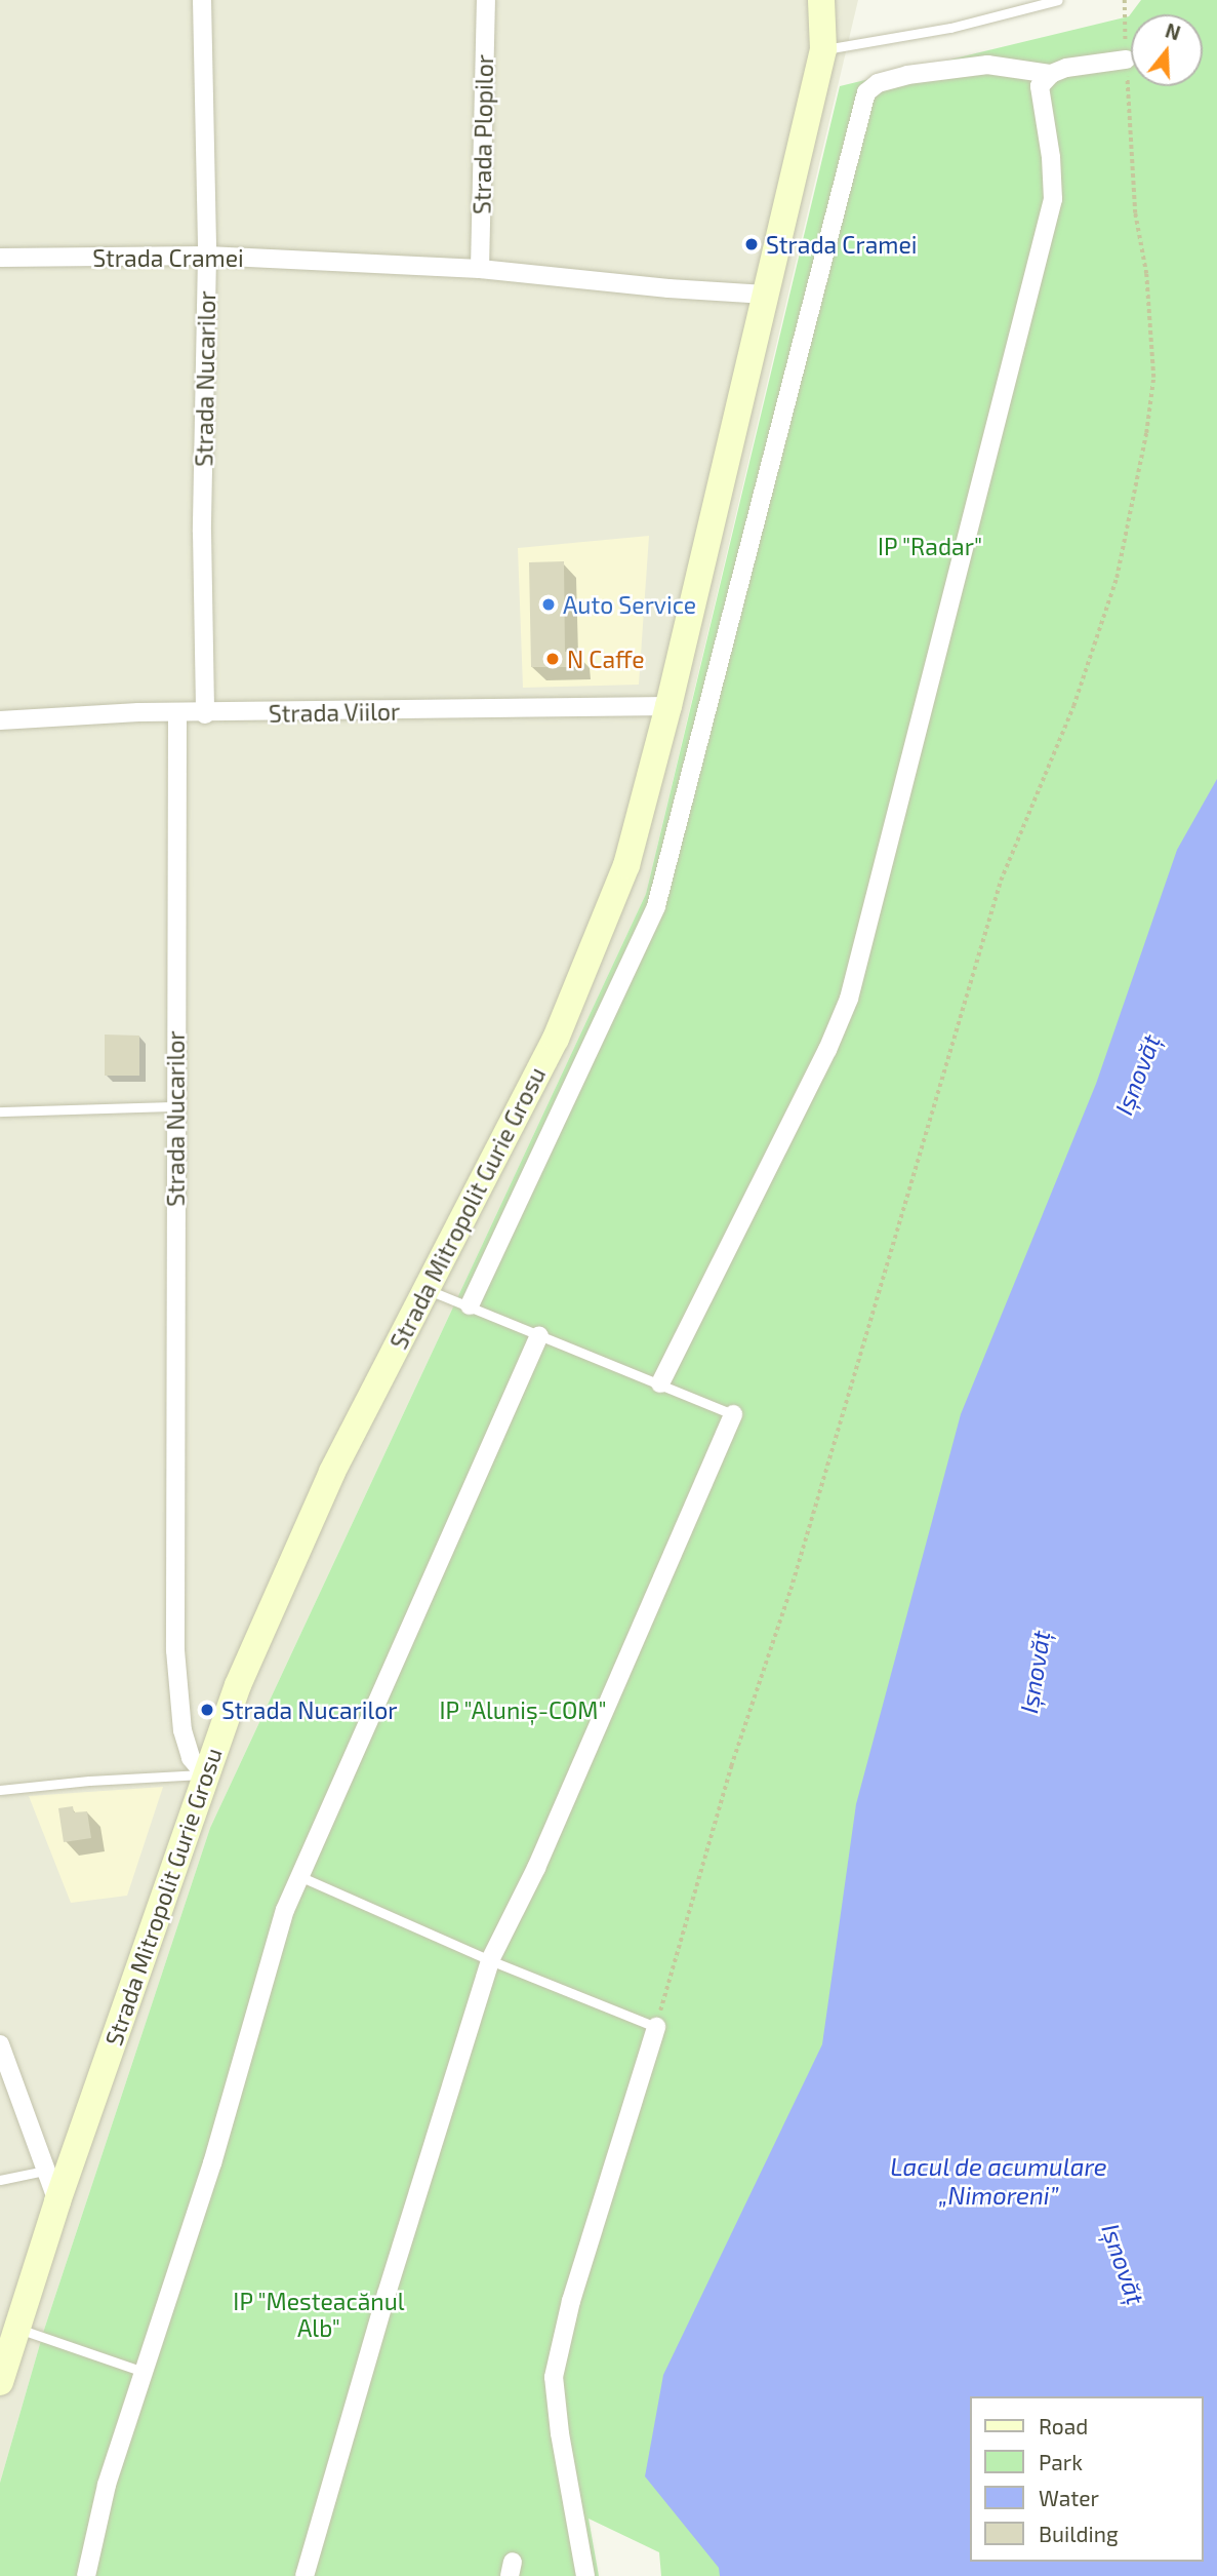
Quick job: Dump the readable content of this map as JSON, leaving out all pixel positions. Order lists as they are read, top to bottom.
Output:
{
  "streets": {
    "main road": ["Strada Mitropolit Gurie Grosu"],
    "street": [
      "Strada Plopilor",
      "Strada Cramei",
      "Strada Nucarilor",
      "Strada Viilor"
    ]
  },
  "crossings": [
    ["Strada Plopilor", "Strada Cramei"],
    ["Strada Cramei", "Strada Nucarilor"],
    ["Strada Cramei", "Strada Mitropolit Gurie Grosu"],
    ["Strada Nucarilor", "Strada Viilor"],
    ["Strada Nucarilor", "Strada Mitropolit Gurie Grosu"],
    ["Strada Viilor", "Strada Mitropolit Gurie Grosu"]
  ],
  "water": ["Ișnovăț", "Lacul de acumulare „Nimoreni”"],
  "parks": ["IP \"Radar\"", "IP \"Aluniș-COM\"", "IP \"Mesteacănul Alb\""],
  "places": [
    "Strada Cramei",
    "Auto Service",
    "N Caffe",
    "Strada Nucarilor"
  ],
  "legend": [
    "Road",
    "Park",
    "Water",
    "Building"
  ],
  "north": "top"
}
